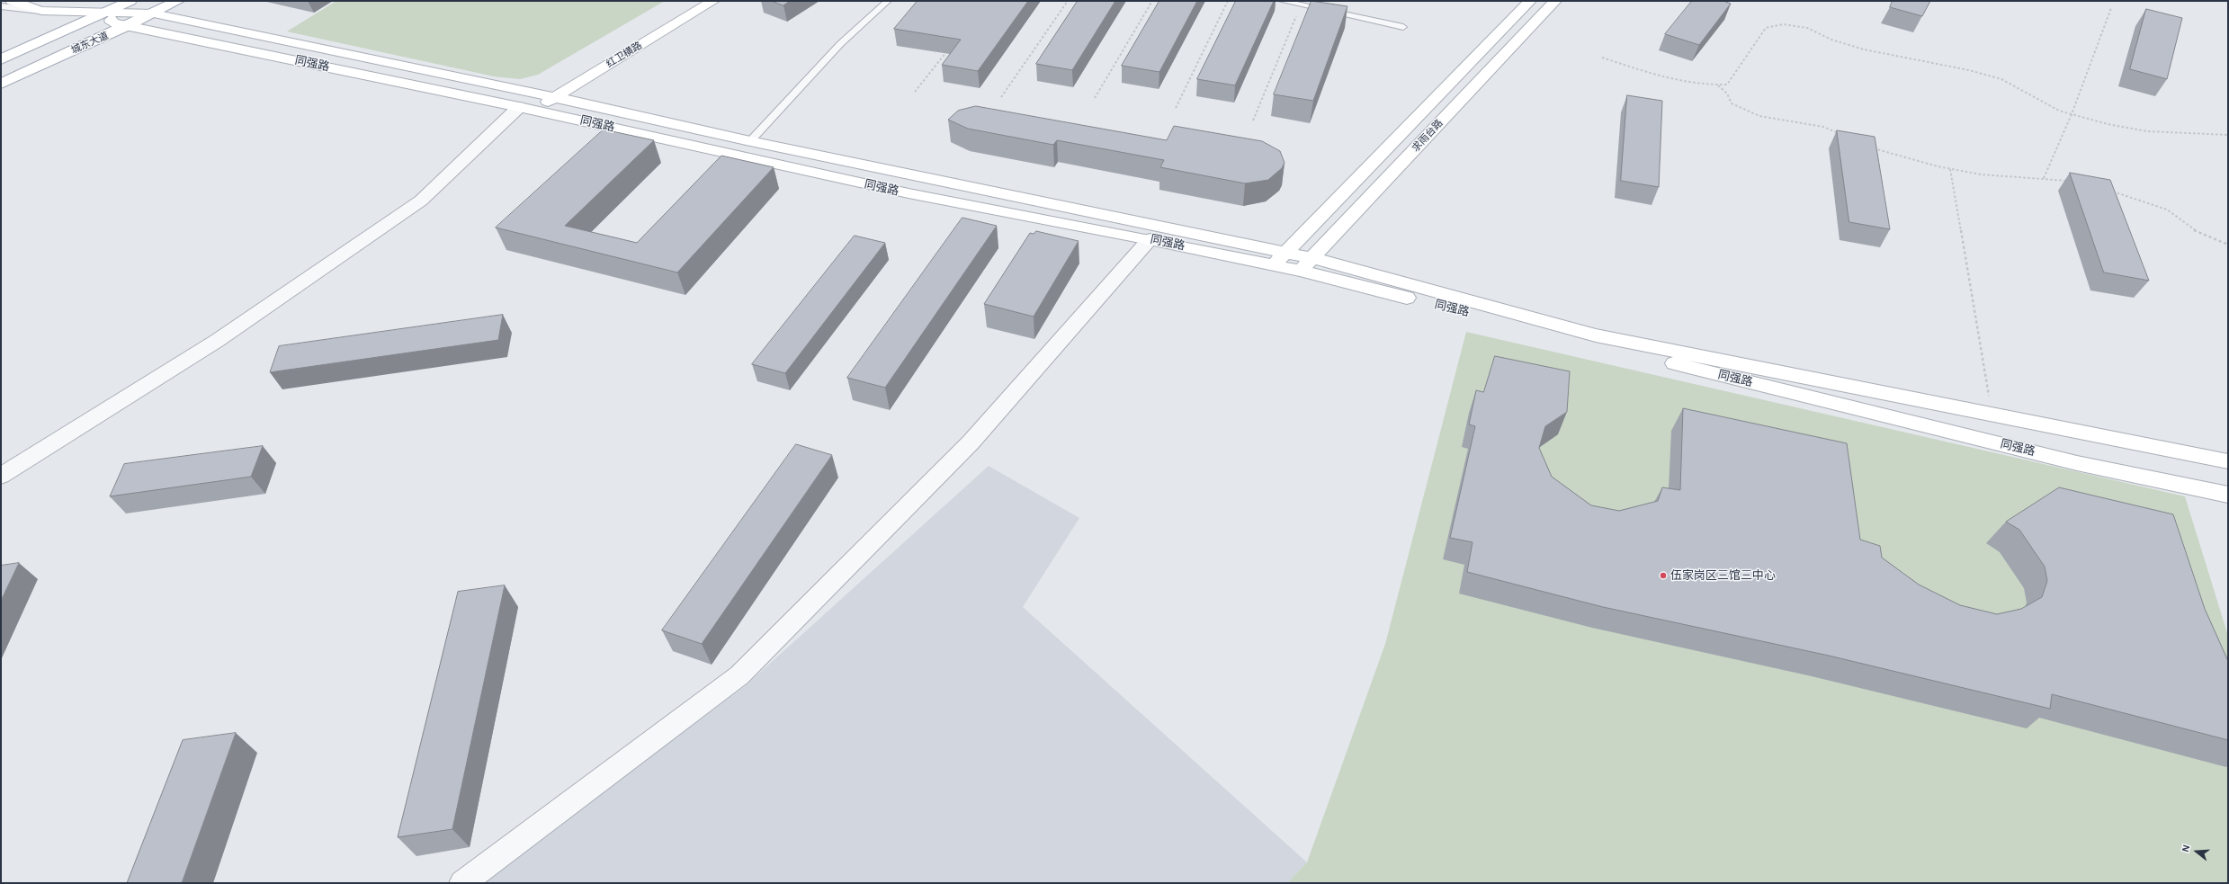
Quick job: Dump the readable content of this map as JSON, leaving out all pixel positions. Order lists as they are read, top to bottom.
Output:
{
  "streets": {
    "main road": [
      "城东大道",
      "红卫横路",
      "同强路",
      "求雨台路"
    ]
  },
  "crossings": [
    ["城东大道", "同强路"],
    ["红卫横路", "同强路"],
    ["同强路", "求雨台路"]
  ],
  "places": ["伍家岗区三馆三中心"],
  "north": "left"
}
